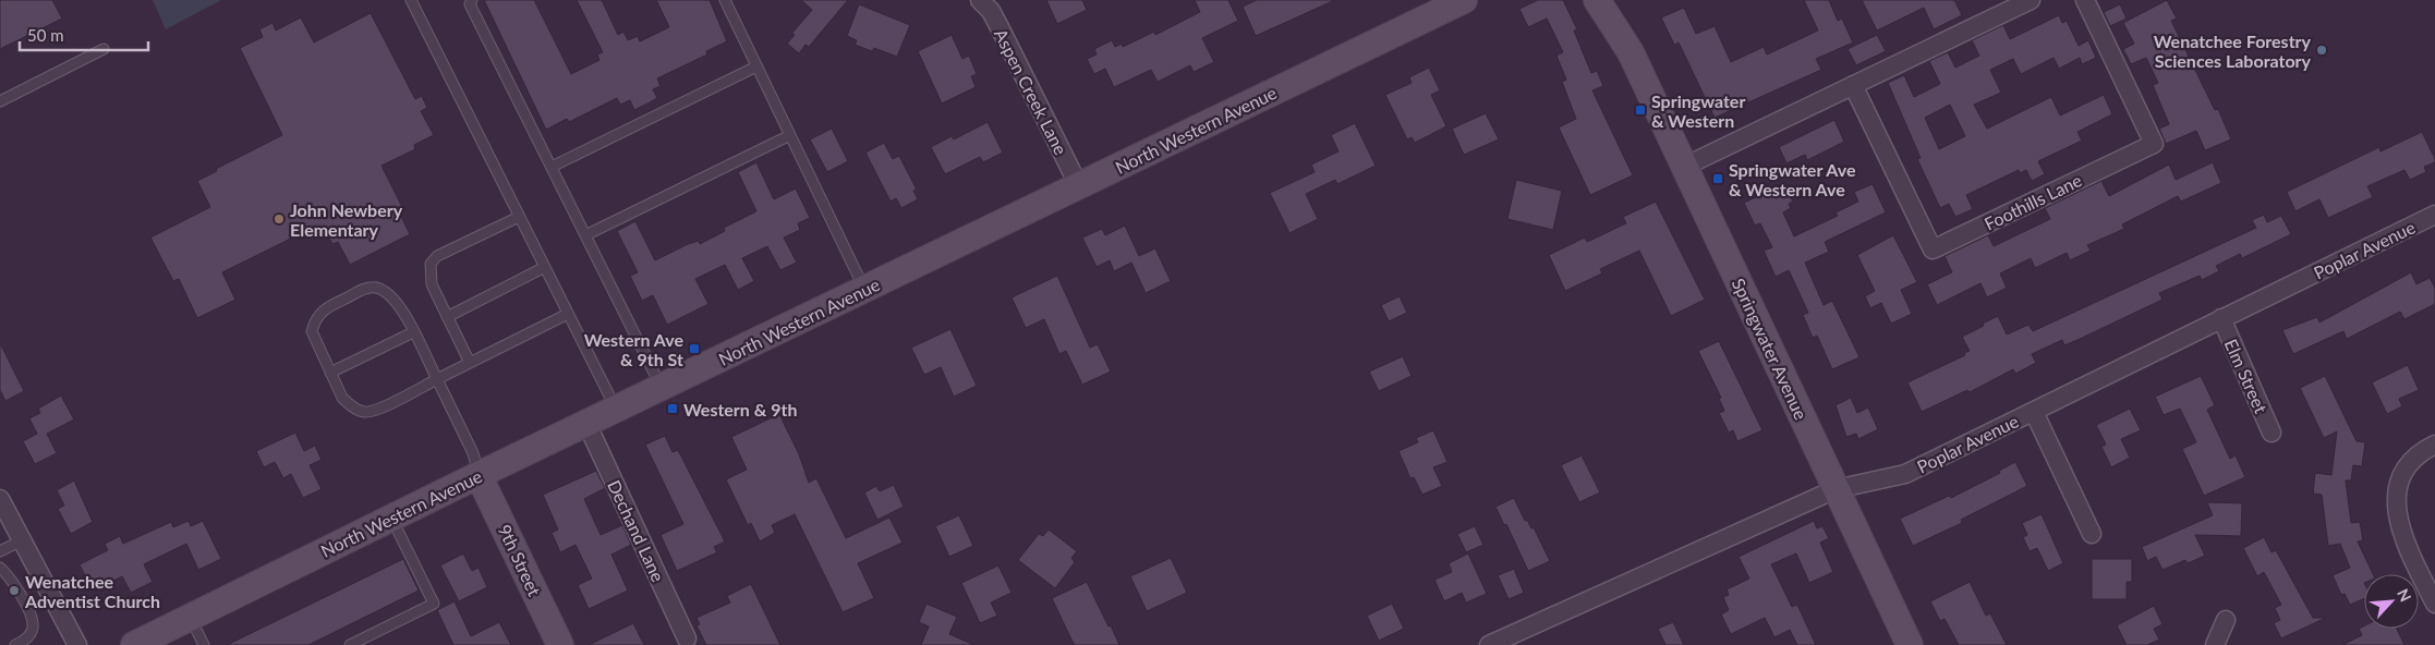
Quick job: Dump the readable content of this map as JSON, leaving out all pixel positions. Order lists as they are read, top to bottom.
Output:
{
  "streets": {
    "main road": ["North Western Avenue", "Springwater Avenue", "9th Street"],
    "street": [
      "Aspen Creek Lane",
      "Foothills Lane",
      "Poplar Avenue",
      "Elm Street",
      "Dechand Lane"
    ]
  },
  "crossings": [
    ["Aspen Creek Lane", "North Western Avenue"],
    ["North Western Avenue", "Dechand Lane"],
    ["North Western Avenue", "9th Street"],
    ["Poplar Avenue", "Springwater Avenue"],
    ["Poplar Avenue", "Elm Street"]
  ],
  "places": {
    "other": ["Wenatchee Forestry Sciences Laboratory", "John Newbery Elementary", "Wenatchee Adventist Church"],
    "transit": [
      "Springwater & Western",
      "Springwater Ave & Western Ave",
      "Western Ave & 9th St",
      "Western & 9th"
    ]
  },
  "scale_bar": "50 m",
  "north": "top right"
}
